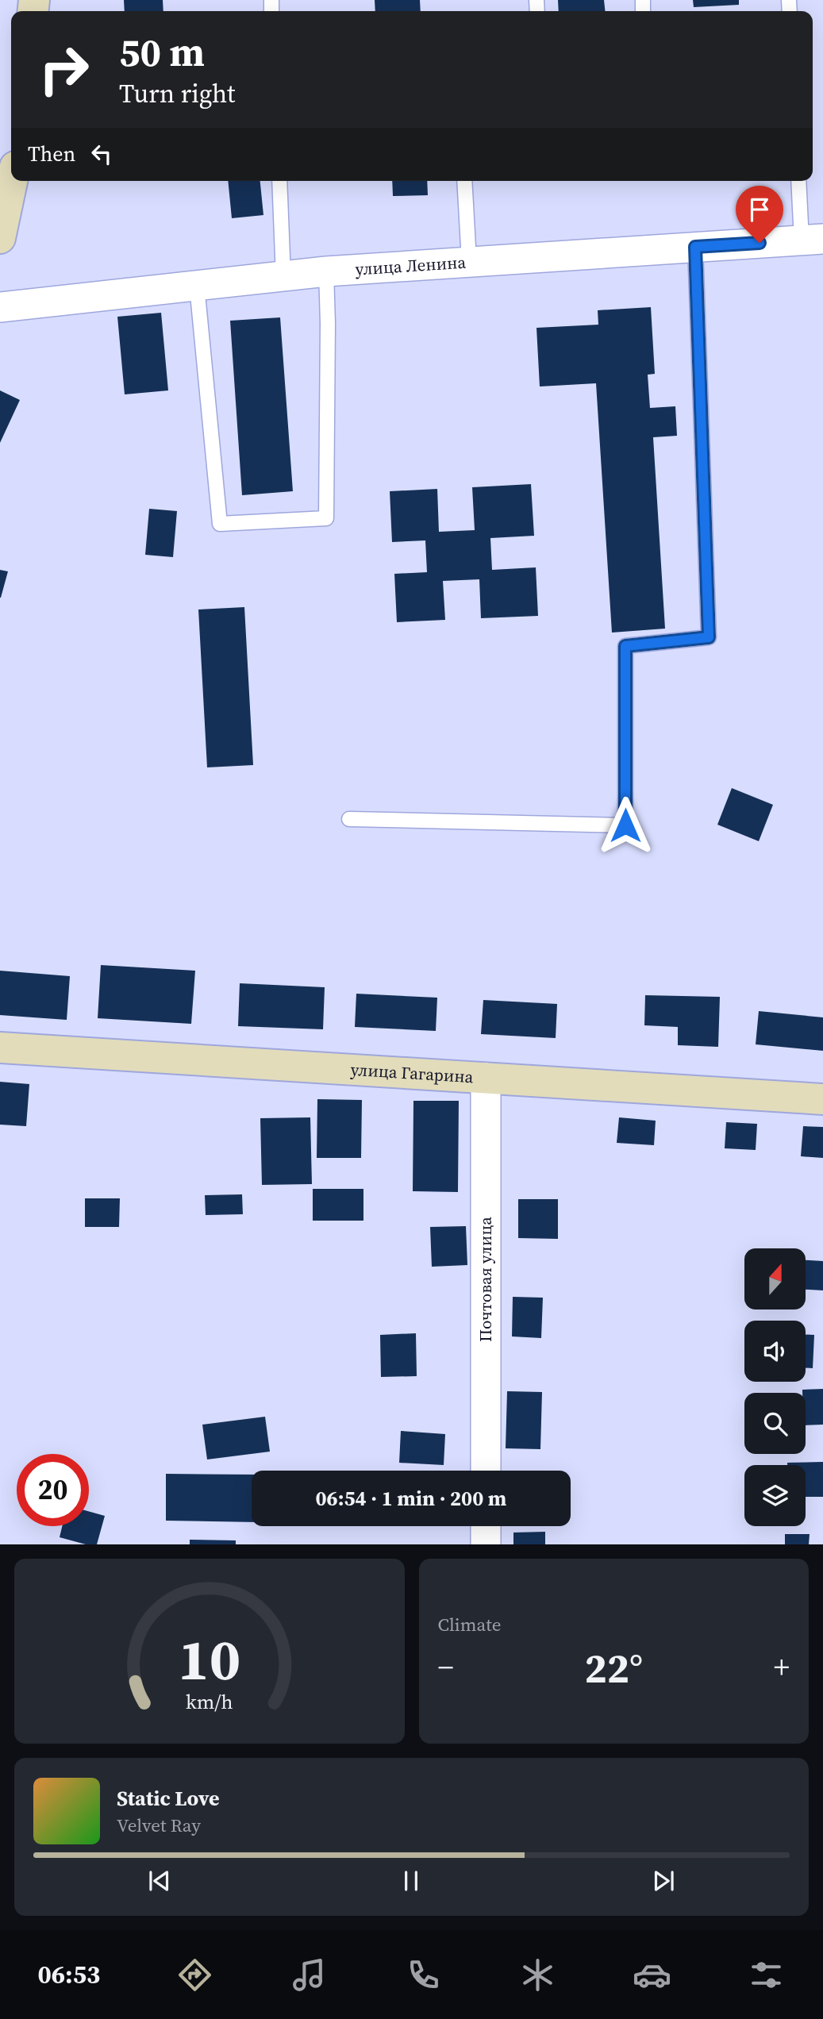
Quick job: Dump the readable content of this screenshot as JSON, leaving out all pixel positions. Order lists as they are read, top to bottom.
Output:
{
  "streets": {
    "street": ["улица Ленина", "улица Гагарина", "Почтовая улица"]
  },
  "crossings": [
    ["улица Гагарина", "Почтовая улица"]
  ],
  "north": "top",
  "page": {
    "turn": ["50 m", "Turn right"],
    "then": "Then",
    "limit": "20",
    "trip": "06:54 · 1 min · 200 m",
    "tile": "Climate",
    "heat": ["−", "22°", "+"],
    "song": ["Static Love", "Velvet Ray"],
    "tabs": "06:53",
    "gauge": ["10", "km/h"]
  }
}
